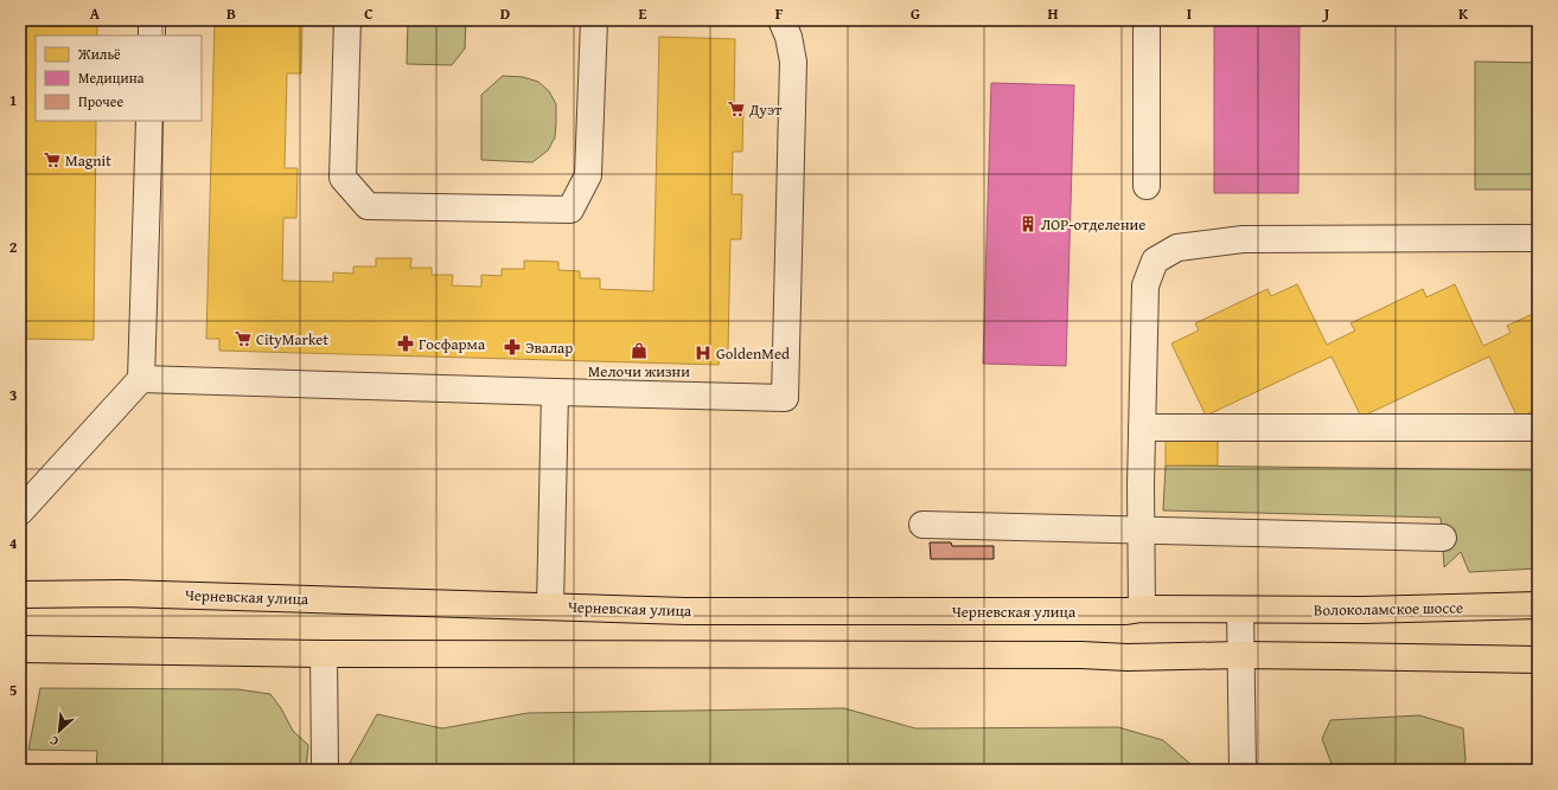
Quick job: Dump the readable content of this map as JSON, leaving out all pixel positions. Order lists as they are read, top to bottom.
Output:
{
  "streets": {
    "main road": ["Черневская улица", "Волоколамское шоссе"]
  },
  "crossings": [
    ["Черневская улица", "Волоколамское шоссе"]
  ],
  "places": {
    "supermarket": ["Дуэт", "Magnit", "CityMarket"],
    "building": ["ЛОР-отделение"],
    "pharmacy": ["Госфарма", "Эвалар"],
    "shop": ["Мелочи жизни"],
    "hospital": ["GoldenMed"]
  },
  "legend": ["Жильё", "Медицина", "Прочее"],
  "north": "bottom left",
  "grid": {
    "columns": [
      "A",
      "B",
      "C",
      "D",
      "E",
      "F",
      "G",
      "H",
      "I",
      "J",
      "K"
    ],
    "rows": [
      "1",
      "2",
      "3",
      "4",
      "5"
    ]
  }
}
